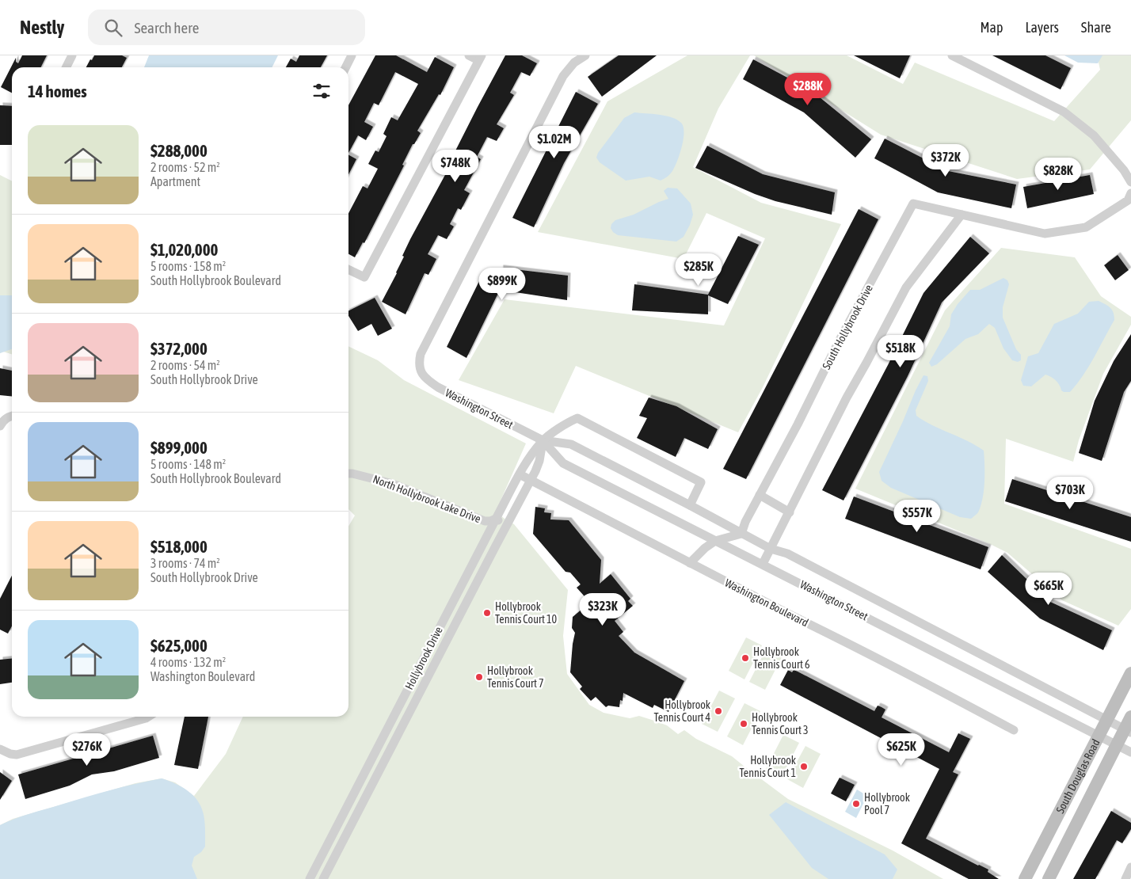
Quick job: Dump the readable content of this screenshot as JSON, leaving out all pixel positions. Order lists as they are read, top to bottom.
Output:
{
  "streets": {
    "main road": ["South Douglas Road"],
    "street": [
      "South Hollybrook Drive",
      "Washington Street",
      "North Hollybrook Lake Drive",
      "Washington Boulevard",
      "Hollybrook Drive"
    ]
  },
  "crossings": [
    ["South Hollybrook Drive", "Washington Street"],
    ["Washington Street", "Hollybrook Drive"],
    ["Washington Street", "South Douglas Road"],
    ["North Hollybrook Lake Drive", "Hollybrook Drive"],
    ["Washington Boulevard", "Hollybrook Drive"]
  ],
  "places": [
    "Hollybrook Tennis Court 10",
    "Hollybrook Tennis Court 6",
    "Hollybrook Tennis Court 7",
    "Hollybrook Tennis Court 4",
    "Hollybrook Tennis Court 3",
    "Hollybrook Tennis Court 1",
    "Hollybrook Pool 7"
  ],
  "page": {
    "header": "Nestly",
    "search": "Search here",
    "nav": ["Map", "Layers", "Share"],
    "heading": "14 homes",
    "price": [
      "$288K",
      "$1.02M",
      "$372K",
      "$748K",
      "$828K",
      "$285K",
      "$899K",
      "$518K",
      "$703K",
      "$557K",
      "$665K",
      "$323K",
      "$276K",
      "$625K"
    ],
    "list": [
      {
        "name": "$288,000",
        "note": "2 rooms · 52 m² · Apartment"
      },
      {
        "name": "$1,020,000",
        "note": "5 rooms · 158 m² · South Hollybrook Boulevard"
      },
      {
        "name": "$372,000",
        "note": "2 rooms · 54 m² · South Hollybrook Drive"
      },
      {
        "name": "$899,000",
        "note": "5 rooms · 148 m² · South Hollybrook Boulevard"
      },
      {
        "name": "$518,000",
        "note": "3 rooms · 74 m² · South Hollybrook Drive"
      },
      {
        "name": "$625,000",
        "note": "4 rooms · 132 m² · Washington Boulevard"
      }
    ]
  }
}
